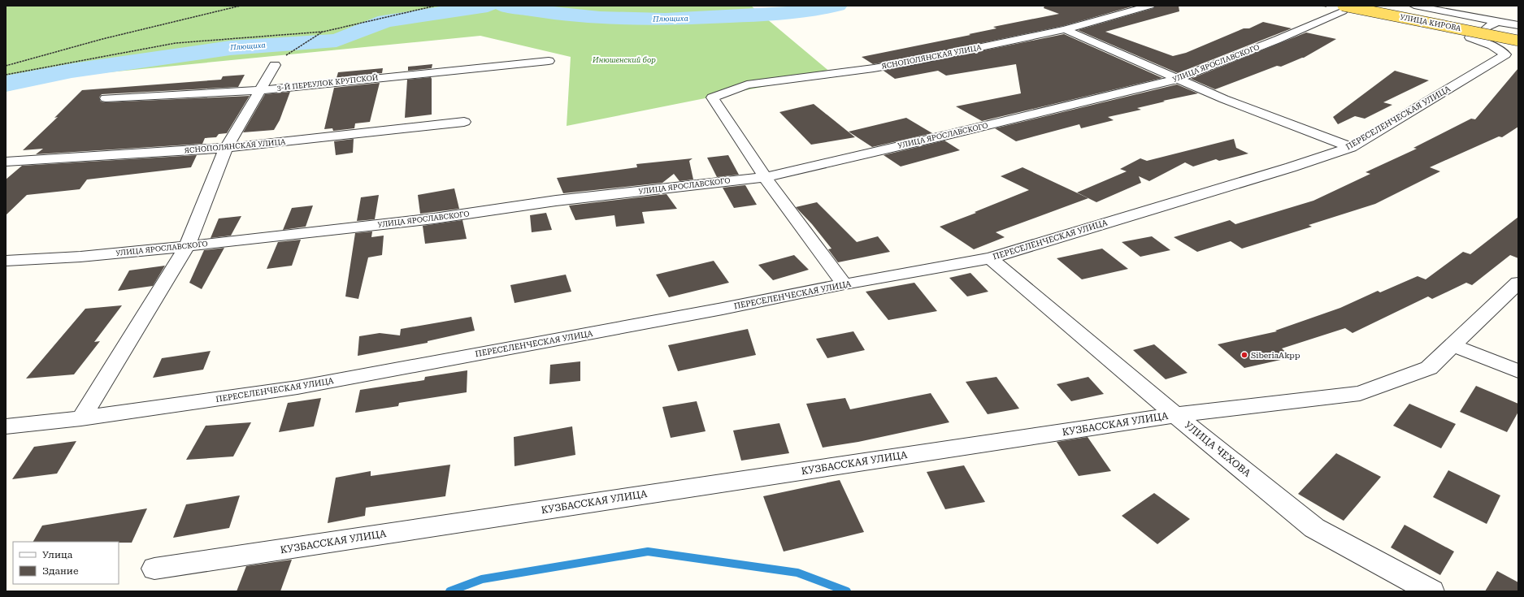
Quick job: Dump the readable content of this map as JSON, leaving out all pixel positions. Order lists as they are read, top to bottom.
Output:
{
  "streets": {
    "main road": ["УЛИЦА КИРОВА"],
    "street": [
      "ЯСНОПОЛЯНСКАЯ УЛИЦА",
      "УЛИЦА ЯРОСЛАВСКОГО",
      "3-Й ПЕРЕУЛОК КРУПСКОЙ",
      "ПЕРЕСЕЛЕНЧЕСКАЯ УЛИЦА",
      "КУЗБАССКАЯ УЛИЦА",
      "УЛИЦА ЧЕХОВА"
    ]
  },
  "crossings": [
    ["УЛИЦА КИРОВА", "УЛИЦА ЯРОСЛАВСКОГО"],
    ["ЯСНОПОЛЯНСКАЯ УЛИЦА", "УЛИЦА ЯРОСЛАВСКОГО"],
    ["ПЕРЕСЕЛЕНЧЕСКАЯ УЛИЦА", "УЛИЦА ЧЕХОВА"],
    ["КУЗБАССКАЯ УЛИЦА", "УЛИЦА ЧЕХОВА"]
  ],
  "water": ["Плющиха"],
  "parks": ["Инюшенский бор"],
  "places": ["SiberiaAkpp"],
  "legend": ["Улица", "Здание"]
}
